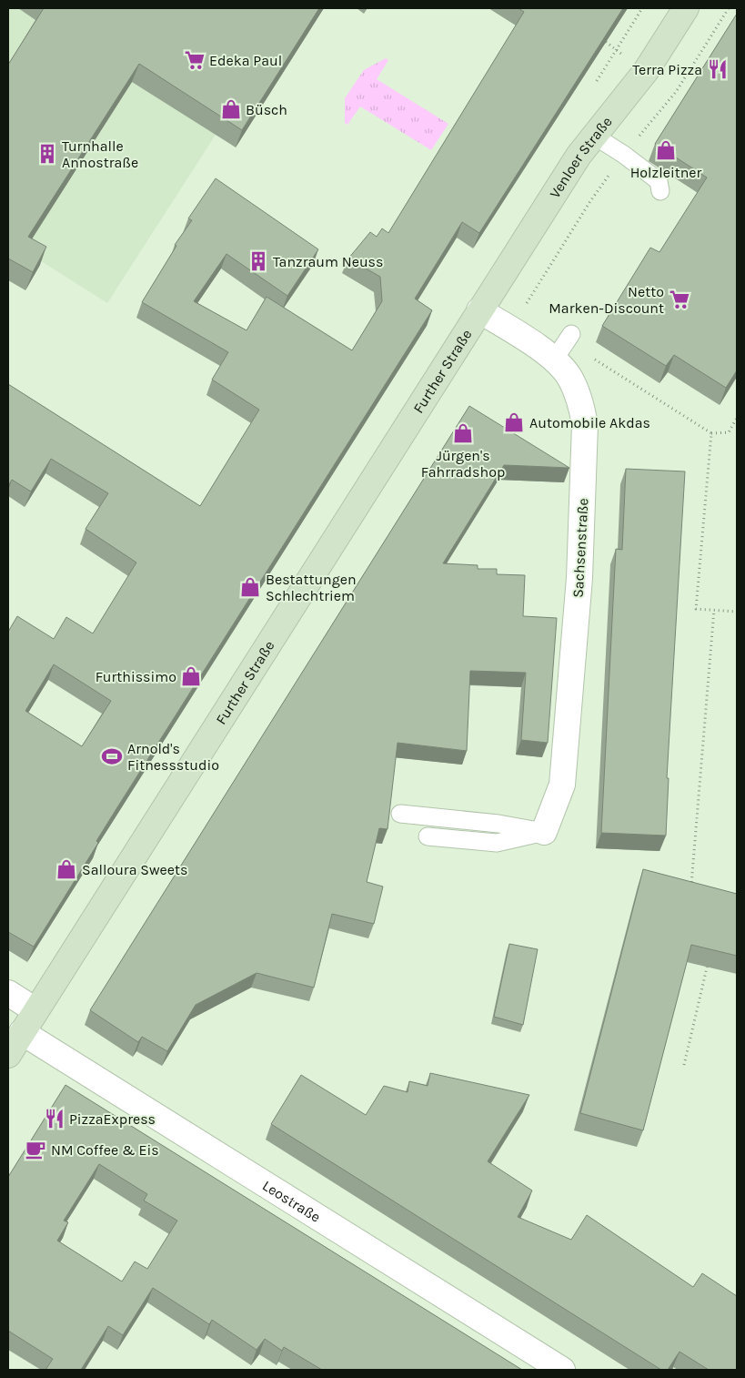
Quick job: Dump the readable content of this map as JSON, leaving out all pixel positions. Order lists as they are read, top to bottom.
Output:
{
  "streets": {
    "main road": ["Venloer Straße", "Further Straße"],
    "street": ["Sachsenstraße", "Leostraße"]
  },
  "crossings": [
    ["Venloer Straße", "Further Straße"],
    ["Venloer Straße", "Sachsenstraße"],
    ["Further Straße", "Sachsenstraße"],
    ["Further Straße", "Leostraße"]
  ],
  "places": {
    "supermarket": ["Edeka Paul", "Netto Marken-Discount"],
    "restaurant": ["Terra Pizza", "PizzaExpress"],
    "shop": [
      "Büsch",
      "Holzleitner",
      "Automobile Akdas",
      "Jürgen's Fahrradshop",
      "Bestattungen Schlechtriem",
      "Furthissimo",
      "Salloura Sweets"
    ],
    "building": ["Turnhalle Annostraße", "Tanzraum Neuss"],
    "sports": ["Arnold's Fitnessstudio"],
    "cafe": ["NM Coffee & Eis"]
  }
}
